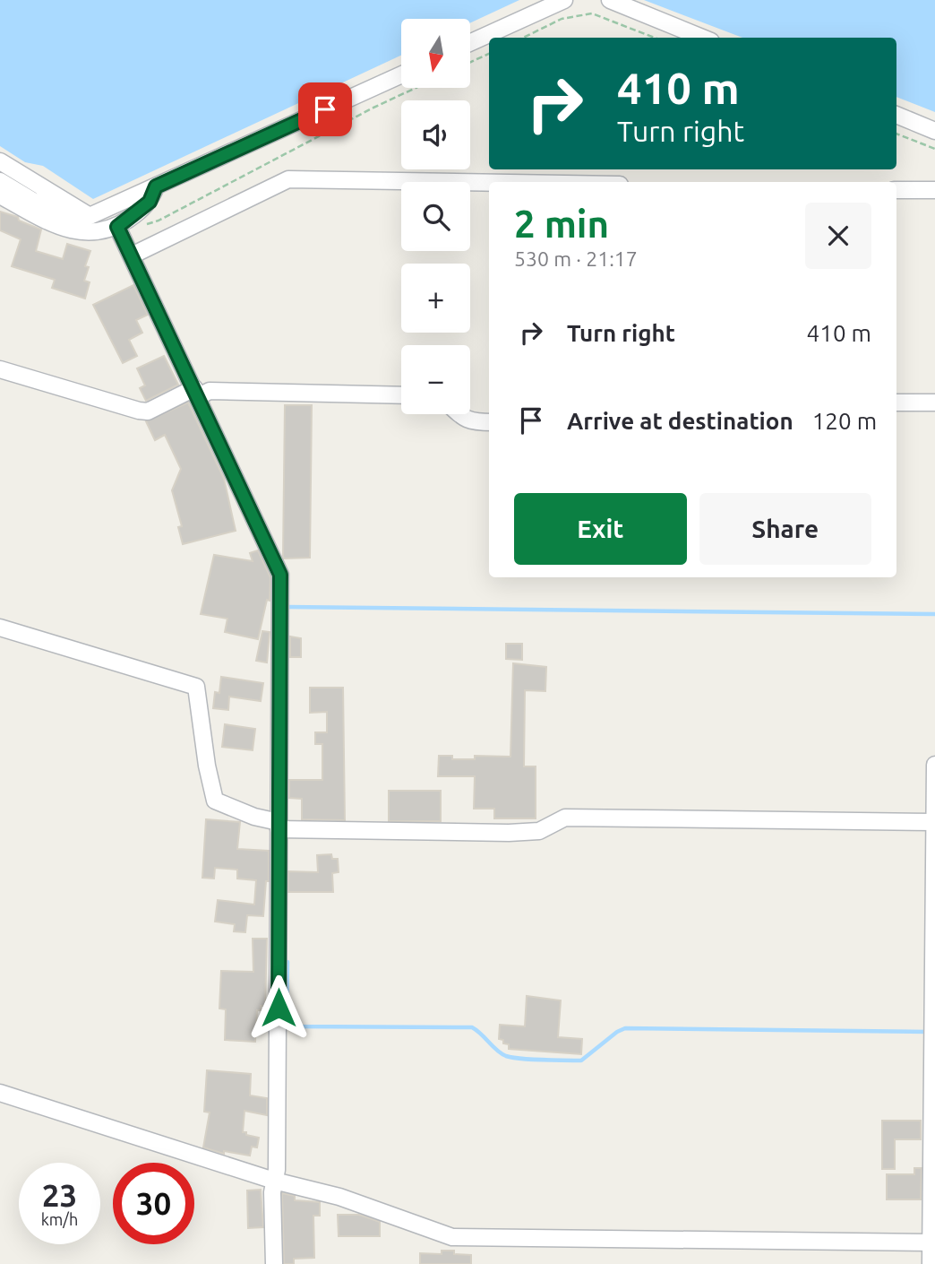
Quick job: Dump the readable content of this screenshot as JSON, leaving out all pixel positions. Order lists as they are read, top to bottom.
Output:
{
  "north": "bottom",
  "page": {
    "map_buttons": ["+", "−"],
    "turn": ["410 m", "Turn right"],
    "heading": ["2 min", "530 m · 21:17"],
    "list": [
      {
        "name": "Turn right",
        "value": "410 m"
      },
      {
        "name": "Arrive at destination",
        "value": "120 m"
      }
    ],
    "buttons": ["Exit", "Share"],
    "speed": "23 km/h",
    "limit": "30"
  }
}
